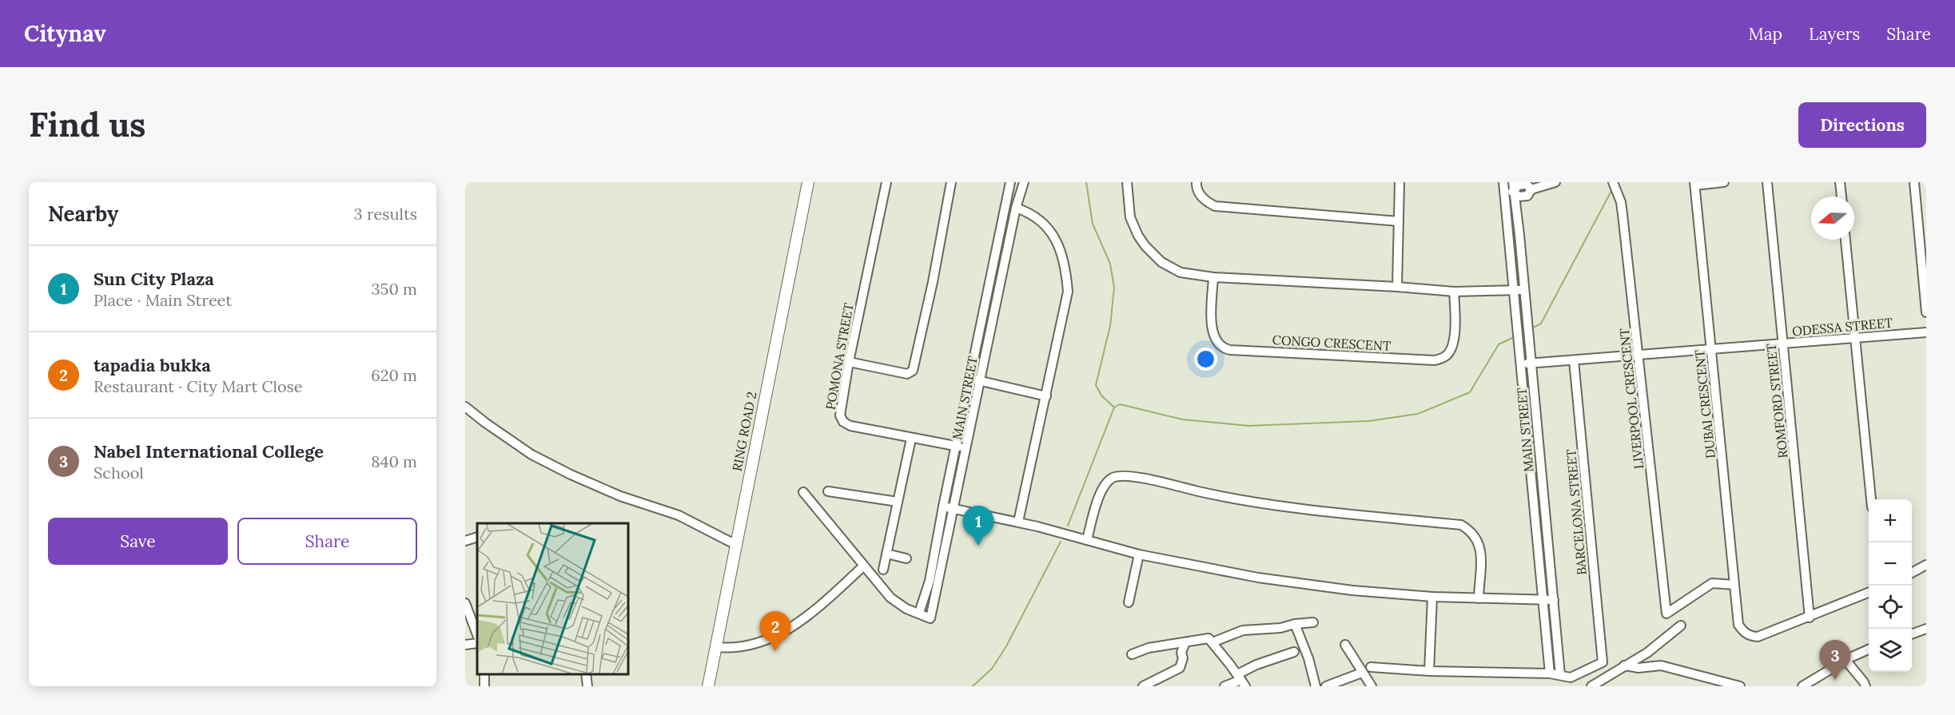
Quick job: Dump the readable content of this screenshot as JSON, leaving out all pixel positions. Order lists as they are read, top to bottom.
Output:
{
  "streets": {
    "main road": ["RING ROAD 2"],
    "street": [
      "ODESSA STREET",
      "CONGO CRESCENT",
      "POMONA STREET",
      "MAIN STREET",
      "LIVERPOOL CRESCENT",
      "ROMFORD STREET",
      "DUBAI CRESCENT",
      "BARCELONA STREET"
    ]
  },
  "crossings": [
    ["ODESSA STREET", "MAIN STREET"],
    ["ODESSA STREET", "LIVERPOOL CRESCENT"],
    ["ODESSA STREET", "ROMFORD STREET"],
    ["ODESSA STREET", "DUBAI CRESCENT"],
    ["ODESSA STREET", "BARCELONA STREET"],
    ["POMONA STREET", "MAIN STREET"],
    ["MAIN STREET", "BARCELONA STREET"],
    ["LIVERPOOL CRESCENT", "DUBAI CRESCENT"],
    ["ROMFORD STREET", "DUBAI CRESCENT"]
  ],
  "north": "left",
  "page": {
    "header": "Citynav",
    "nav": ["Map", "Layers", "Share"],
    "buttons": [
      "Directions",
      ["Save", "Share"]
    ],
    "title": "Find us",
    "heading": ["Nearby", "3 results"],
    "list": [
      {
        "mark": "1",
        "name": "Sun City Plaza",
        "note": "Place · Main Street",
        "value": "350 m"
      },
      {
        "mark": "2",
        "name": "tapadia bukka",
        "note": "Restaurant · City Mart Close",
        "value": "620 m"
      },
      {
        "mark": "3",
        "name": "Nabel International College",
        "note": "School",
        "value": "840 m"
      }
    ],
    "map_buttons": ["+", "−"],
    "pins": ["1", "2", "3"]
  }
}
